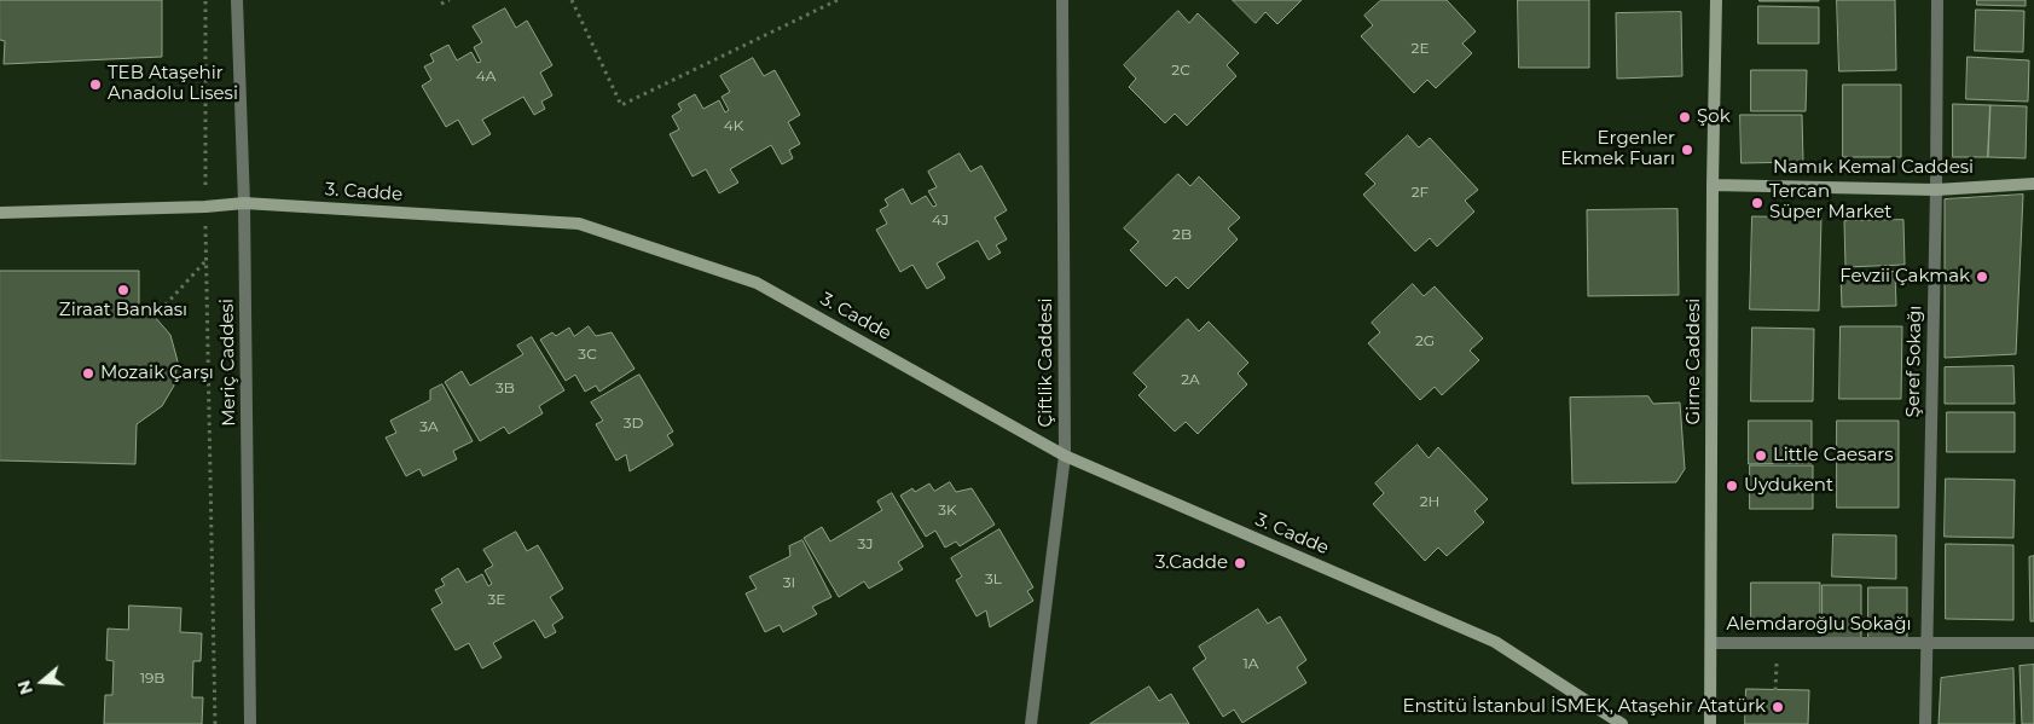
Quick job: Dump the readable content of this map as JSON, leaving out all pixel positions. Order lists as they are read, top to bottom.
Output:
{
  "streets": {
    "street": [
      "Namık Kemal Caddesi",
      "3. Cadde",
      "Girne Caddesi",
      "Şeref Sokağı",
      "Meriç Caddesi",
      "Çiftlik Caddesi",
      "Alemdaroğlu Sokağı"
    ]
  },
  "crossings": [
    ["Namık Kemal Caddesi", "Girne Caddesi"],
    ["Namık Kemal Caddesi", "Şeref Sokağı"],
    ["3. Cadde", "Meriç Caddesi"],
    ["3. Cadde", "Çiftlik Caddesi"],
    ["Girne Caddesi", "Alemdaroğlu Sokağı"],
    ["Şeref Sokağı", "Alemdaroğlu Sokağı"]
  ],
  "places": [
    "TEB Ataşehir Anadolu Lisesi",
    "Şok",
    "Ergenler Ekmek Fuarı",
    "Tercan Süper Market",
    "Fevzii Çakmak",
    "Ziraat Bankası",
    "Mozaik Çarşı",
    "Little Caesars",
    "Uydukent",
    "3.Cadde",
    "Enstitü İstanbul İSMEK, Ataşehir Atatürk"
  ],
  "house_numbers": [
    "2E",
    "2C",
    "4A",
    "4K",
    "2F",
    "4J",
    "2B",
    "2G",
    "3C",
    "2A",
    "3B",
    "3D",
    "3A",
    "2H",
    "3K",
    "3J",
    "3L",
    "3I",
    "3E",
    "1A",
    "19B"
  ],
  "north": "left"
}
